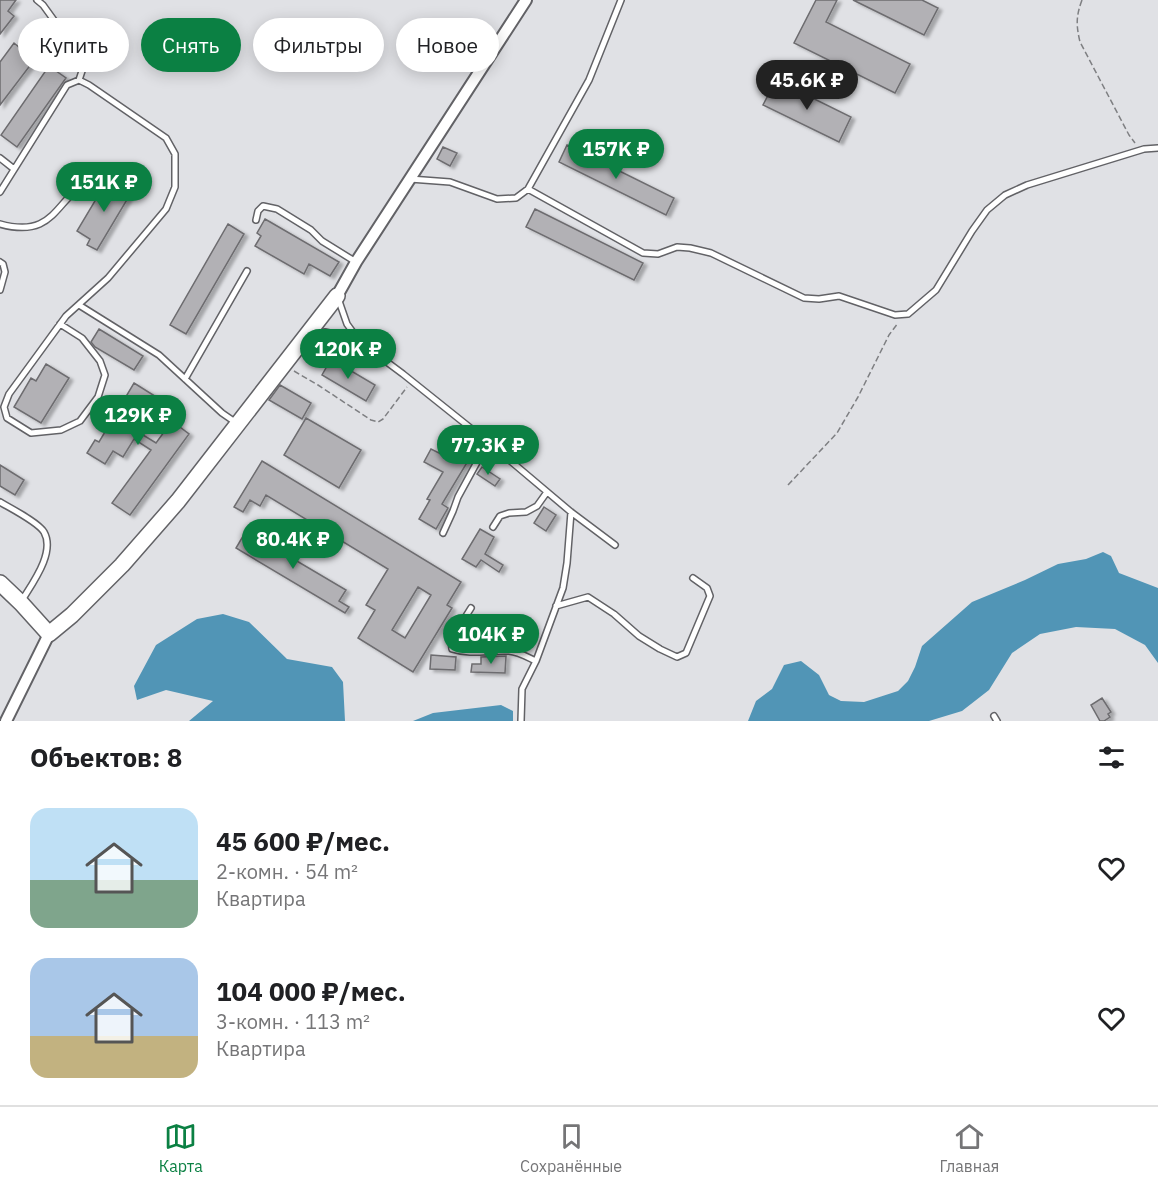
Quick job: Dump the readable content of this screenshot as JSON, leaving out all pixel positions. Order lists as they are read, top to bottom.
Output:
{
  "page": {
    "chip": [
      "Купить",
      "Снять",
      "Фильтры",
      "Новое"
    ],
    "price": [
      "45.6K ₽",
      "157K ₽",
      "151K ₽",
      "120K ₽",
      "129K ₽",
      "77.3K ₽",
      "80.4K ₽",
      "104K ₽"
    ],
    "heading": "Объектов: 8",
    "list": [
      {
        "name": "45 600 ₽/мес.",
        "note": "2-комн. · 54 m² · Квартира"
      },
      {
        "name": "104 000 ₽/мес.",
        "note": "3-комн. · 113 m² · Квартира"
      }
    ],
    "tabs": ["Карта", "Сохранённые", "Главная"]
  }
}
